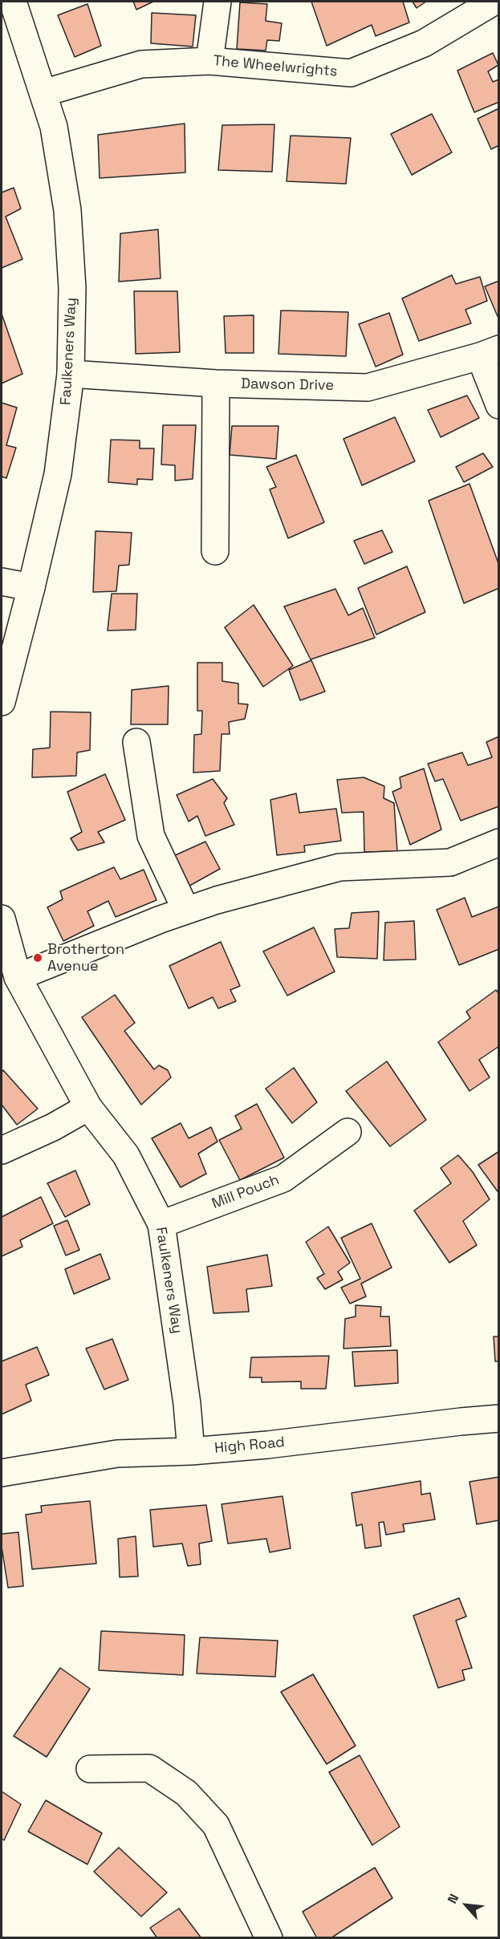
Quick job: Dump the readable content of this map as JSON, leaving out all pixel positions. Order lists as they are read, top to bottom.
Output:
{
  "streets": {
    "street": [
      "The Wheelwrights",
      "Faulkeners Way",
      "Dawson Drive",
      "Mill Pouch",
      "High Road"
    ]
  },
  "crossings": [
    ["The Wheelwrights", "Faulkeners Way"],
    ["Faulkeners Way", "Dawson Drive"],
    ["Faulkeners Way", "Mill Pouch"],
    ["Faulkeners Way", "High Road"]
  ],
  "places": ["Brotherton Avenue"],
  "north": "top left"
}
